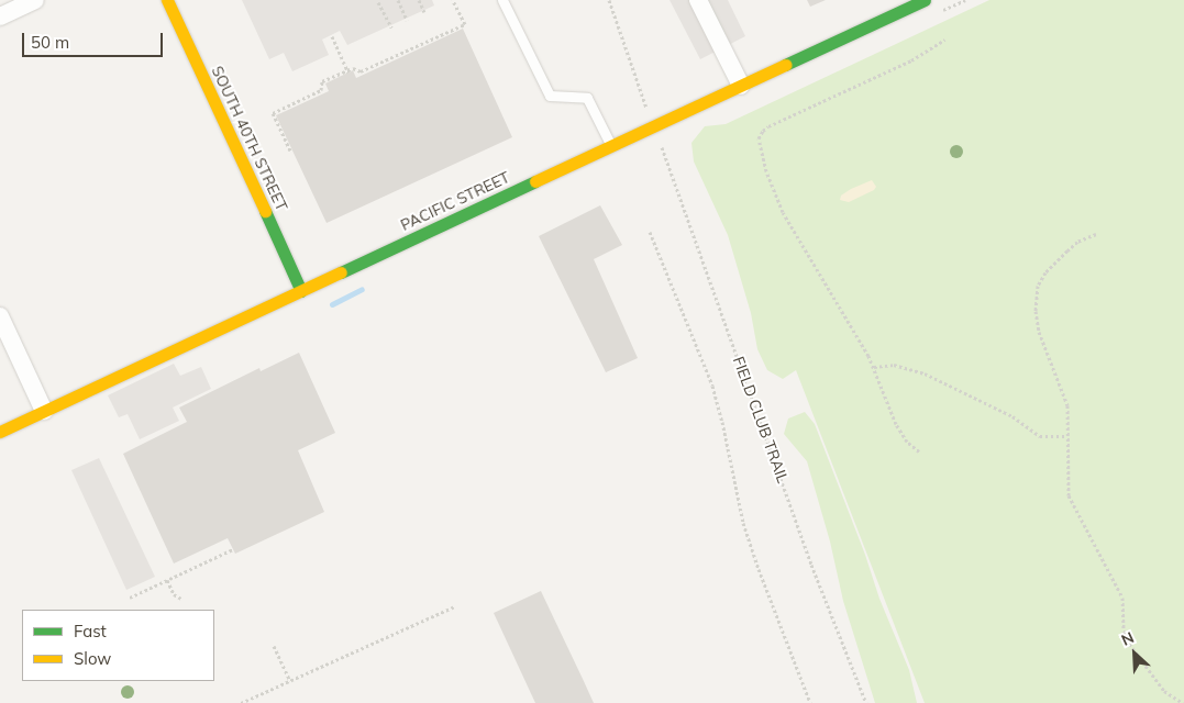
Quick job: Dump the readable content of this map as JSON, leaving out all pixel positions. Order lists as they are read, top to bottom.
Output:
{
  "streets": {
    "street": ["SOUTH 40TH STREET", "PACIFIC STREET"],
    "path": ["FIELD CLUB TRAIL"]
  },
  "crossings": [
    ["SOUTH 40TH STREET", "PACIFIC STREET"]
  ],
  "legend": ["Fast", "Slow"],
  "scale_bar": "50 m",
  "north": "top left"
}
